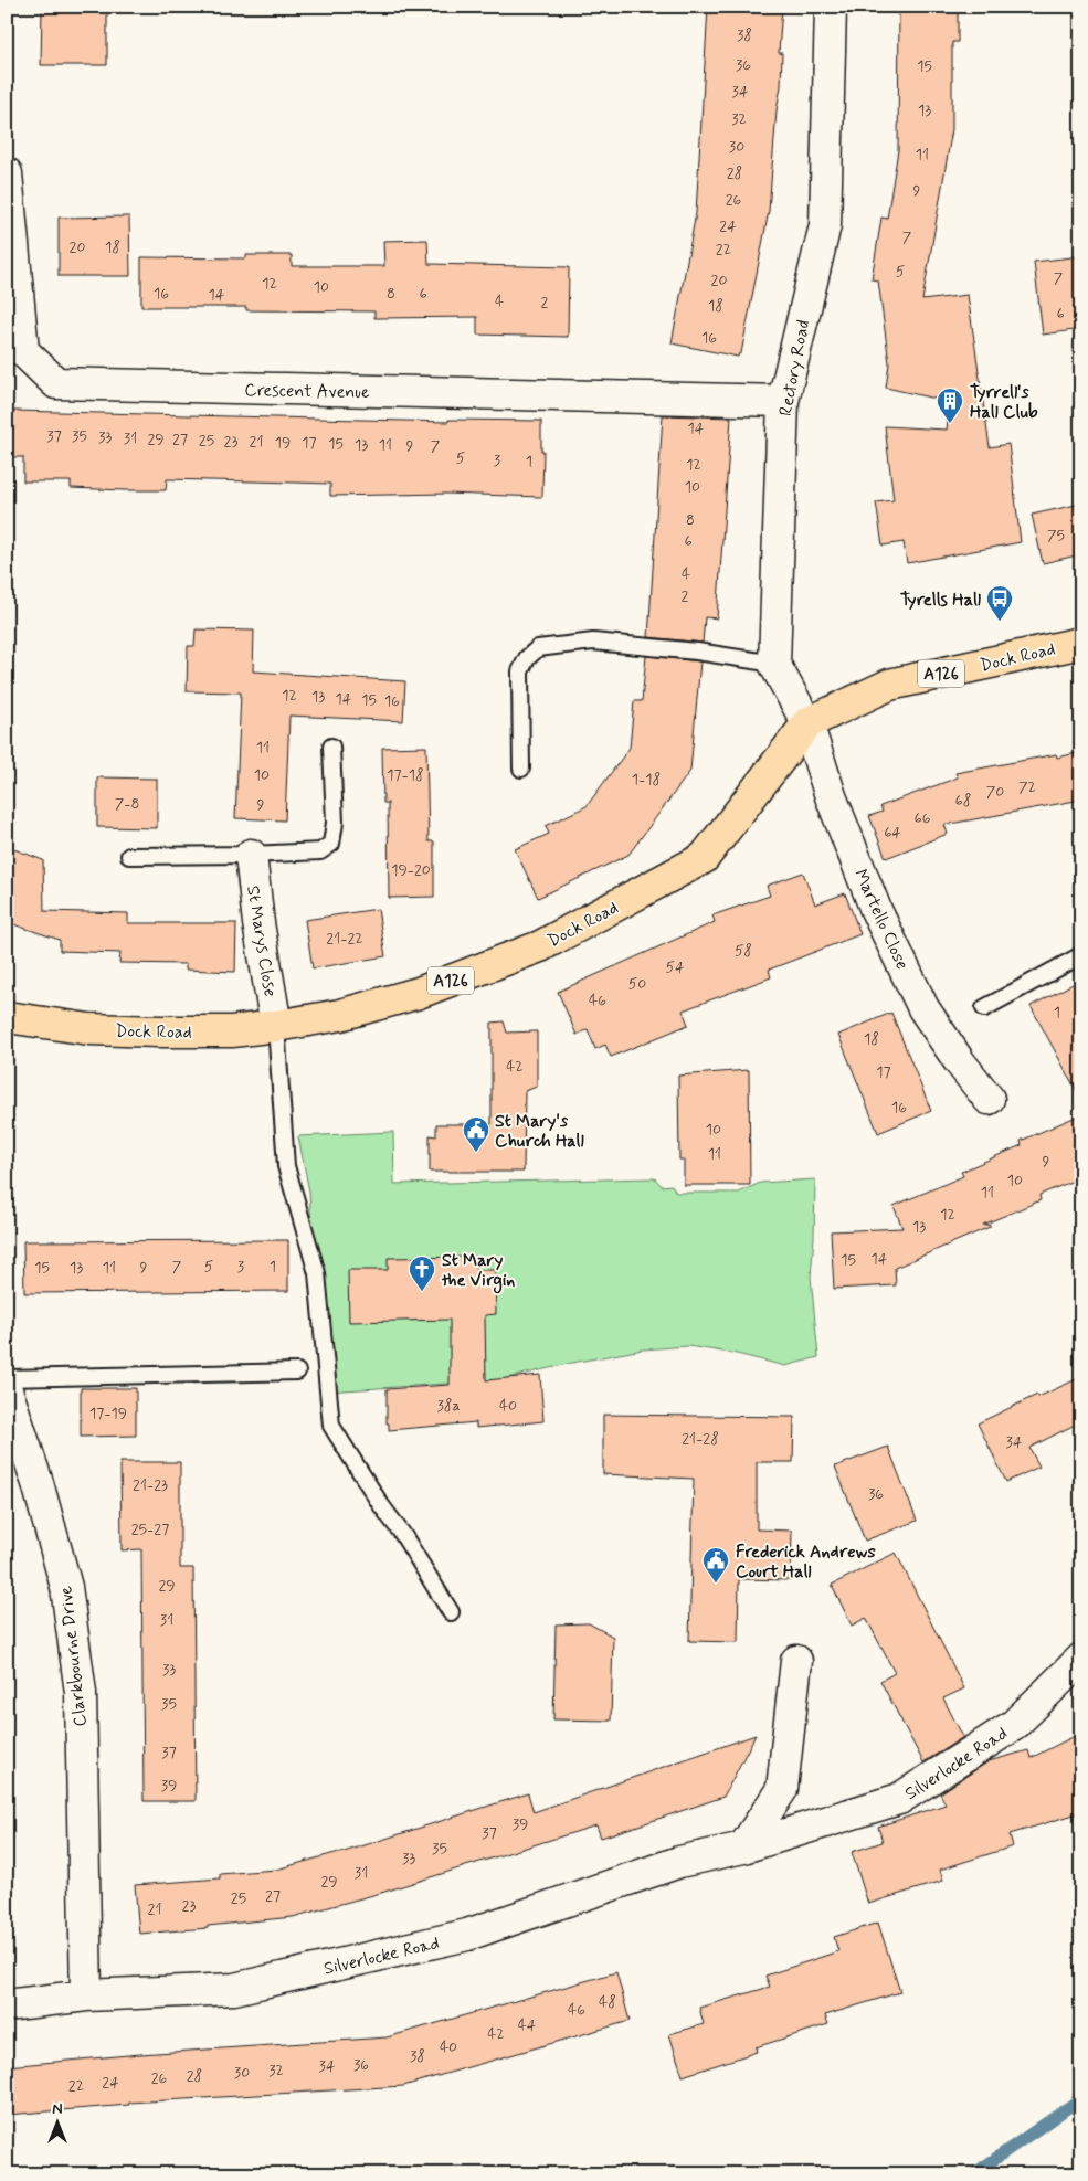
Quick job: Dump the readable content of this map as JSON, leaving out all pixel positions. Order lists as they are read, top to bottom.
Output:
{
  "streets": {
    "main road": ["Dock Road", "A126"],
    "street": [
      "Rectory Road",
      "Crescent Avenue",
      "Martello Close",
      "St Marys Close",
      "Clarkbourne Drive",
      "Silverlocke Road"
    ]
  },
  "crossings": [
    ["Rectory Road", "Crescent Avenue"],
    ["Dock Road", "Martello Close"],
    ["Dock Road", "St Marys Close"],
    ["Clarkbourne Drive", "Silverlocke Road"]
  ],
  "places": {
    "building": ["Tyrrell's Hall Club"],
    "bus stop": ["Tyrells Hall"],
    "public building": ["St Mary's Church Hall", "Frederick Andrews Court Hall"],
    "church": ["St Mary the Virgin"]
  },
  "house_numbers": [
    "38",
    "36",
    "15",
    "34",
    "13",
    "32",
    "30",
    "11",
    "28",
    "9",
    "26",
    "24",
    "7",
    "20",
    "18",
    "22",
    "5",
    "7",
    "20",
    "12",
    "10",
    "16",
    "8",
    "6",
    "14",
    "4",
    "2",
    "18",
    "6",
    "16",
    "14",
    "37",
    "35",
    "33",
    "31",
    "29",
    "27",
    "25",
    "23",
    "21",
    "19",
    "17",
    "15",
    "13",
    "11",
    "9",
    "7",
    "5",
    "3",
    "1",
    "12",
    "10",
    "8",
    "75",
    "6",
    "4",
    "2",
    "12",
    "13",
    "14",
    "15",
    "16",
    "11",
    "10",
    "17-18",
    "1-18",
    "72",
    "70",
    "68",
    "7-8",
    "9",
    "66",
    "64",
    "19-20",
    "21-22",
    "58",
    "54",
    "50",
    "46",
    "1",
    "18",
    "42",
    "17",
    "16",
    "10",
    "11",
    "9",
    "10",
    "11",
    "12",
    "13",
    "14",
    "15",
    "7",
    "5",
    "3",
    "1",
    "15",
    "13",
    "11",
    "9",
    "38a",
    "40",
    "17-19",
    "21-28",
    "34",
    "21-23",
    "36",
    "25-27",
    "29",
    "31",
    "33",
    "35",
    "37",
    "39",
    "39",
    "37",
    "35",
    "33",
    "31",
    "29",
    "27",
    "25",
    "23",
    "21",
    "48",
    "46",
    "44",
    "42",
    "40",
    "38",
    "36",
    "34",
    "32",
    "30",
    "28",
    "26",
    "24",
    "22"
  ],
  "north": "top"
}
